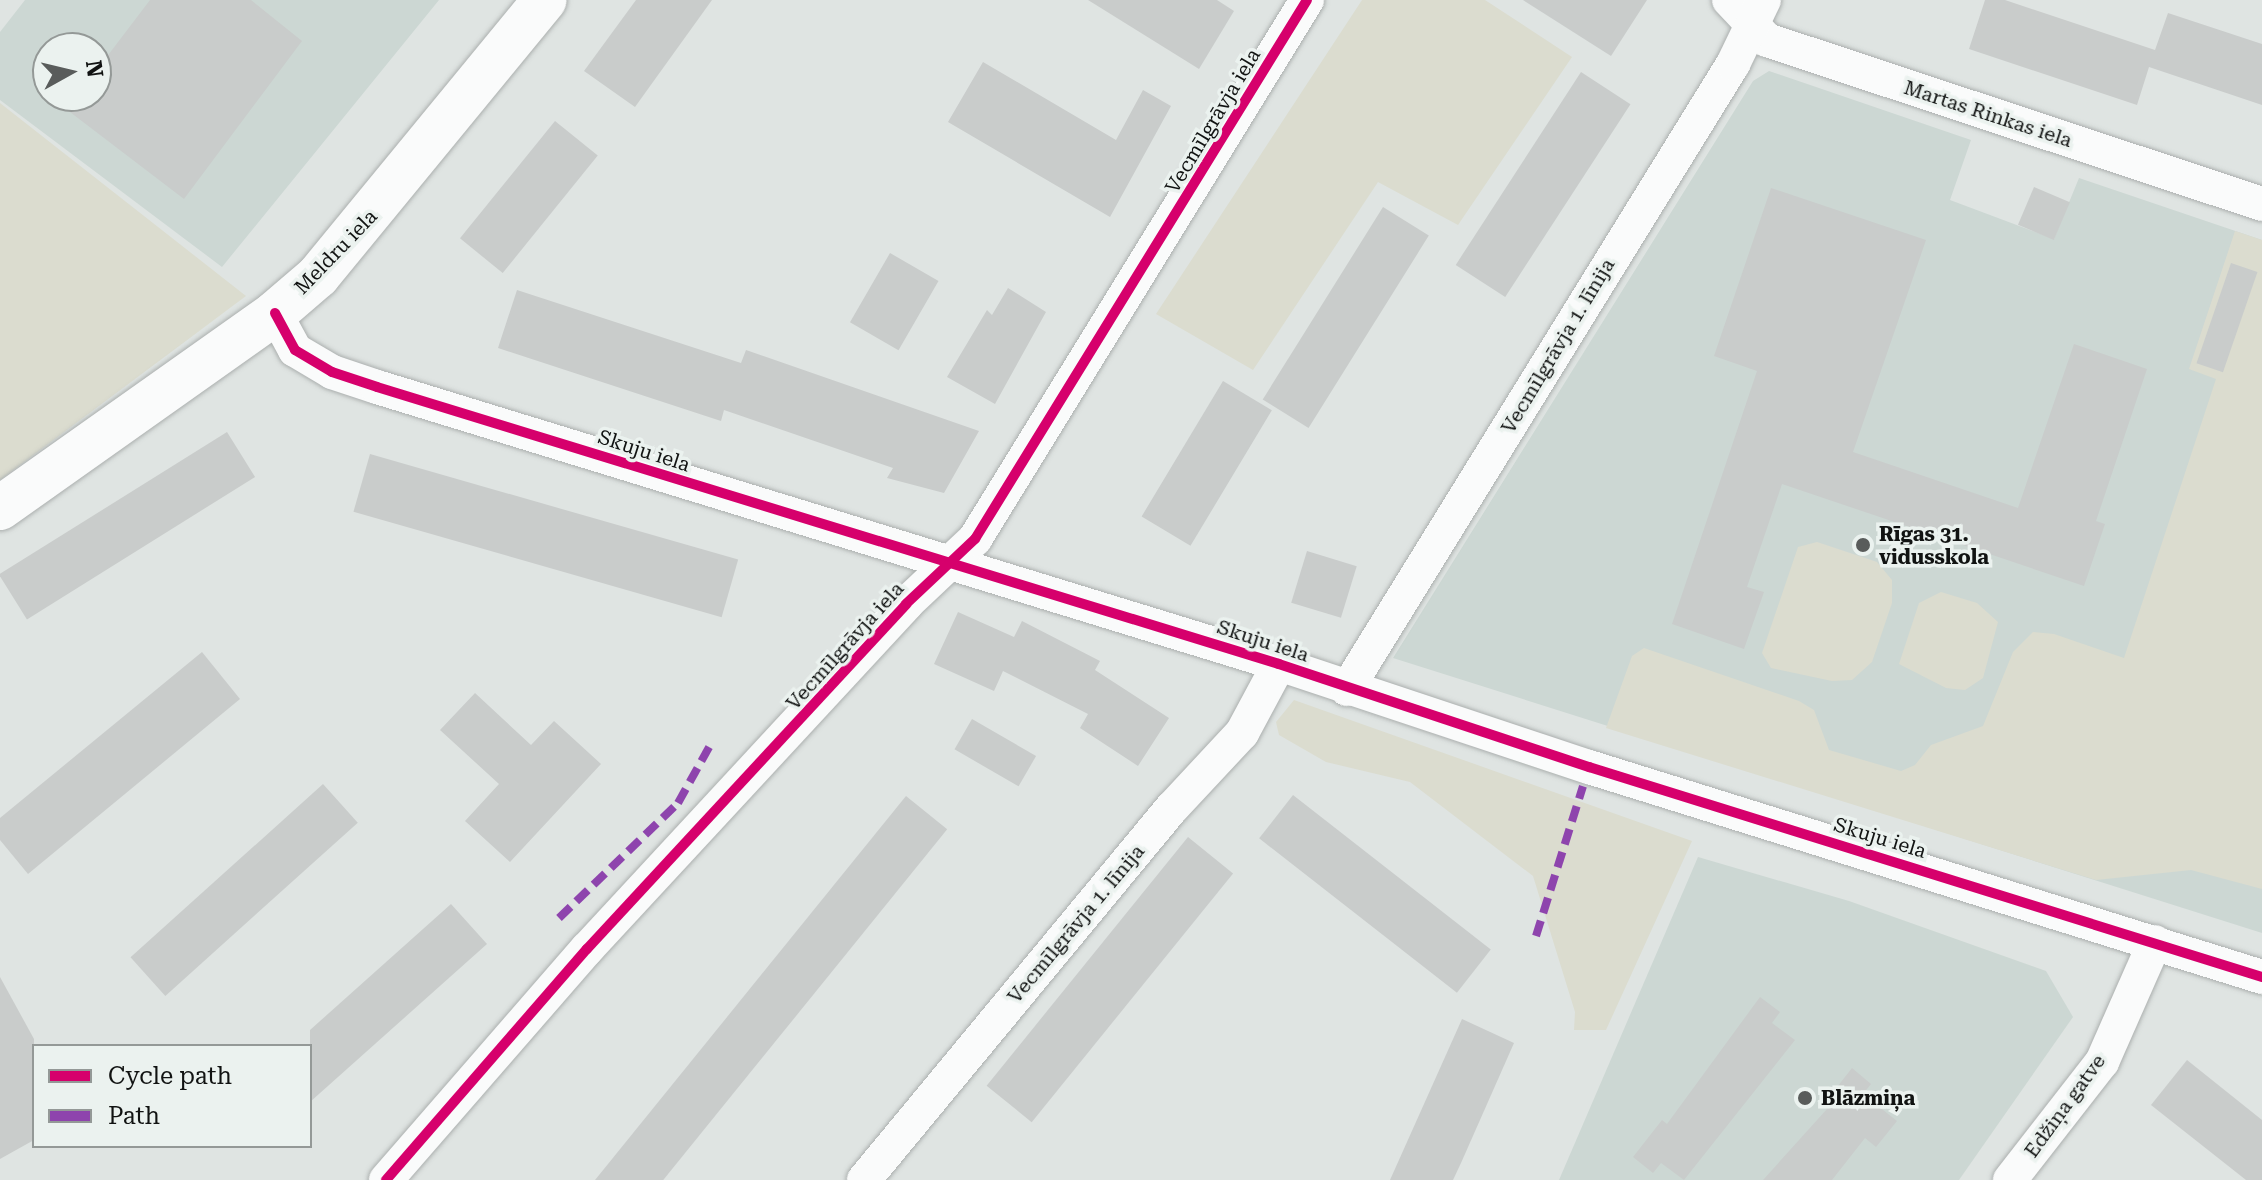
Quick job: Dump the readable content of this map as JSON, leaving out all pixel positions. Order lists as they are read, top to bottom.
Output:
{
  "streets": {
    "street": [
      "Martas Rinkas iela",
      "Vecmīlgrāvja iela",
      "Meldru iela",
      "Vecmīlgrāvja 1. līnija",
      "Skuju iela",
      "Edžiņa gatve"
    ]
  },
  "crossings": [
    ["Martas Rinkas iela", "Vecmīlgrāvja 1. līnija"],
    ["Vecmīlgrāvja iela", "Skuju iela"],
    ["Meldru iela", "Skuju iela"],
    ["Vecmīlgrāvja 1. līnija", "Skuju iela"],
    ["Skuju iela", "Edžiņa gatve"]
  ],
  "places": ["Rīgas 31. vidusskola", "Blāzmiņa"],
  "legend": ["Cycle path", "Path"],
  "north": "right"
}
